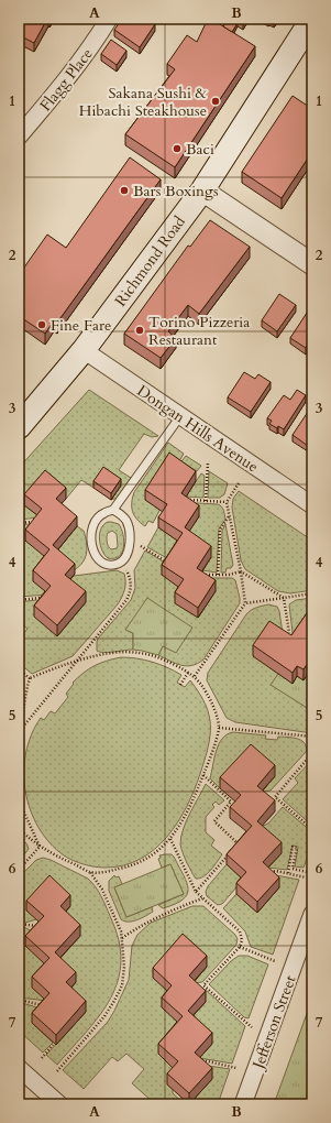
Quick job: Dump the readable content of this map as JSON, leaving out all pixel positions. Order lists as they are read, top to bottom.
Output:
{
  "streets": {
    "main road": ["Richmond Road"],
    "street": ["Flagg Place", "Dongan Hills Avenue", "Jefferson Street"]
  },
  "crossings": [
    ["Richmond Road", "Dongan Hills Avenue"]
  ],
  "places": [
    "Sakana Sushi & Hibachi Steakhouse",
    "Baci",
    "Bars Boxings",
    "Fine Fare",
    "Torino Pizzeria Restaurant"
  ],
  "grid": {
    "columns": ["A", "B"],
    "rows": [
      "1",
      "2",
      "3",
      "4",
      "5",
      "6",
      "7"
    ]
  }
}
